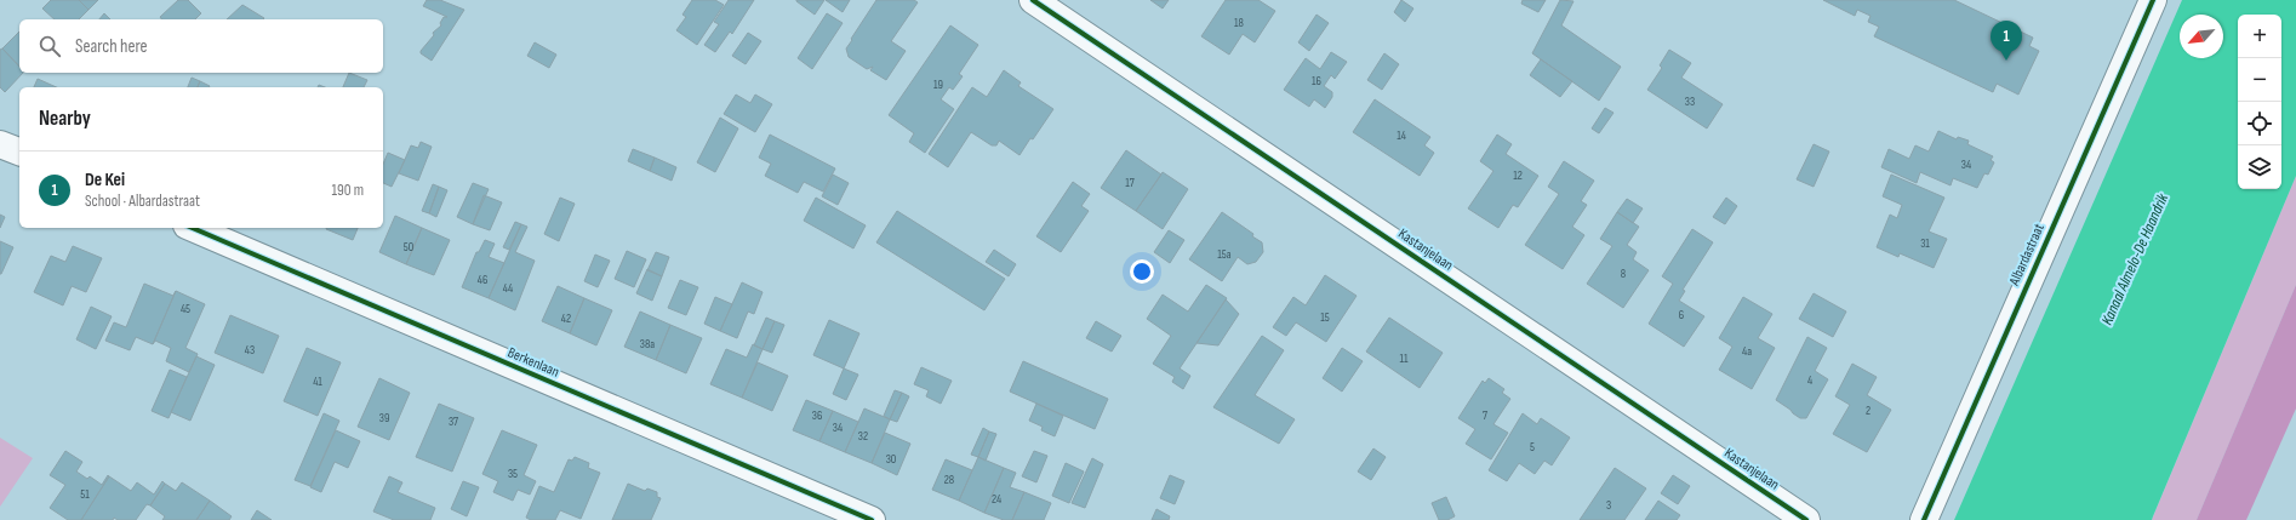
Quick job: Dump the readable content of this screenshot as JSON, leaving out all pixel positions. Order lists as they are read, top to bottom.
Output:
{
  "streets": {
    "street": ["Kastanjelaan", "Albardastraat", "Berkenlaan"]
  },
  "water": ["Kanaal Almelo-De Haandrik"],
  "house_numbers": [
    "18",
    "16",
    "19",
    "33",
    "14",
    "34",
    "12",
    "17",
    "31",
    "50",
    "15a",
    "8",
    "46",
    "44",
    "45",
    "6",
    "15",
    "42",
    "38a",
    "43",
    "4a",
    "11",
    "4",
    "41",
    "2",
    "36",
    "7",
    "39",
    "37",
    "34",
    "32",
    "5",
    "30",
    "35",
    "28",
    "51",
    "24",
    "3"
  ],
  "north": "bottom left",
  "page": {
    "map_buttons": ["+", "−"],
    "search": "Search here",
    "pins": "1",
    "heading": "Nearby",
    "list": [
      {
        "mark": "1",
        "name": "De Kei",
        "note": "School · Albardastraat",
        "value": "190 m"
      }
    ]
  }
}
